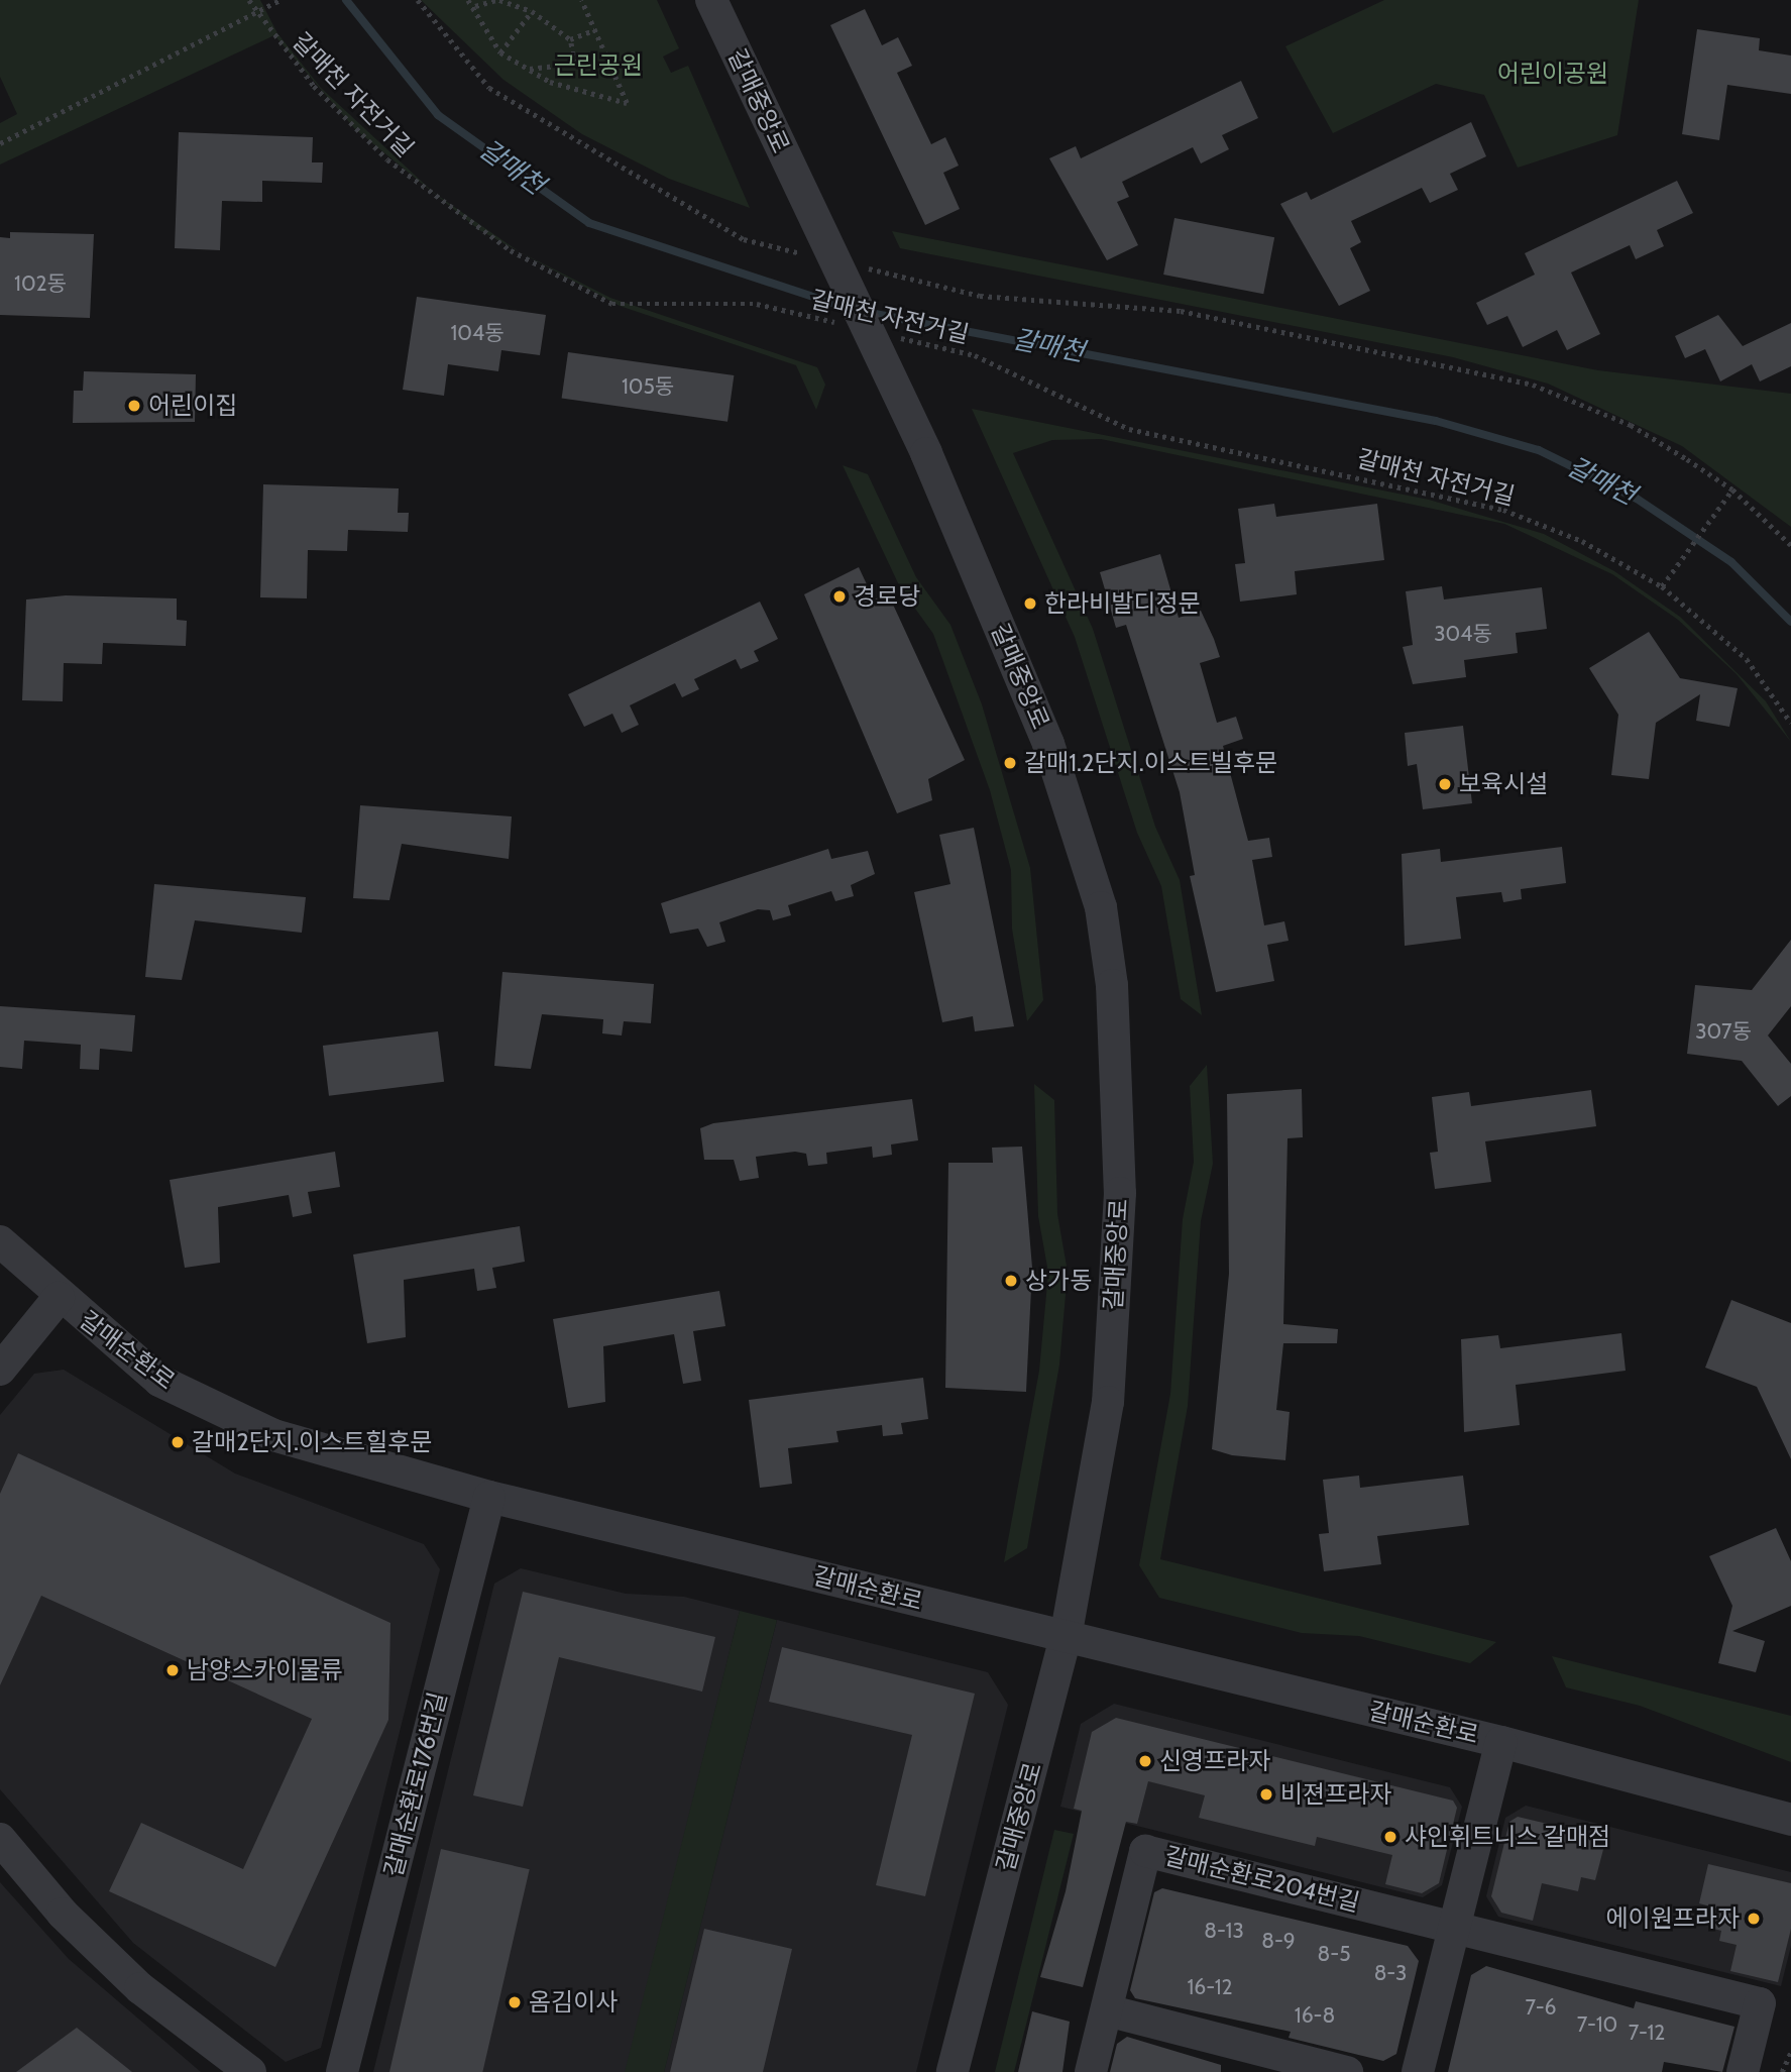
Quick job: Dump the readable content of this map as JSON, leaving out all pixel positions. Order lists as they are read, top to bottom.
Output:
{
  "streets": {
    "street": [
      "갈매중앙로",
      "갈매순환로",
      "갈매순환로176번길",
      "갈매순환로204번길"
    ],
    "path": ["갈매천 자전거길"]
  },
  "crossings": [
    ["갈매중앙로", "갈매순환로"],
    ["갈매순환로", "갈매순환로176번길"]
  ],
  "water": ["갈매천"],
  "parks": ["근린공원", "어린이공원"],
  "places": [
    "어린이집",
    "경로당",
    "한라비발디정문",
    "갈매1.2단지.이스트빌후문",
    "보육시설",
    "상가동",
    "갈매2단지.이스트힐후문",
    "남양스카이물류",
    "신영프라자",
    "비젼프라자",
    "샤인휘트니스 갈매점",
    "에이원프라자",
    "옴김이사"
  ],
  "house_numbers": [
    "102동",
    "104동",
    "105동",
    "304동",
    "307동",
    "8-13",
    "8-9",
    "8-5",
    "8-3",
    "16-12",
    "7-6",
    "16-8",
    "7-10",
    "7-12"
  ]
}
